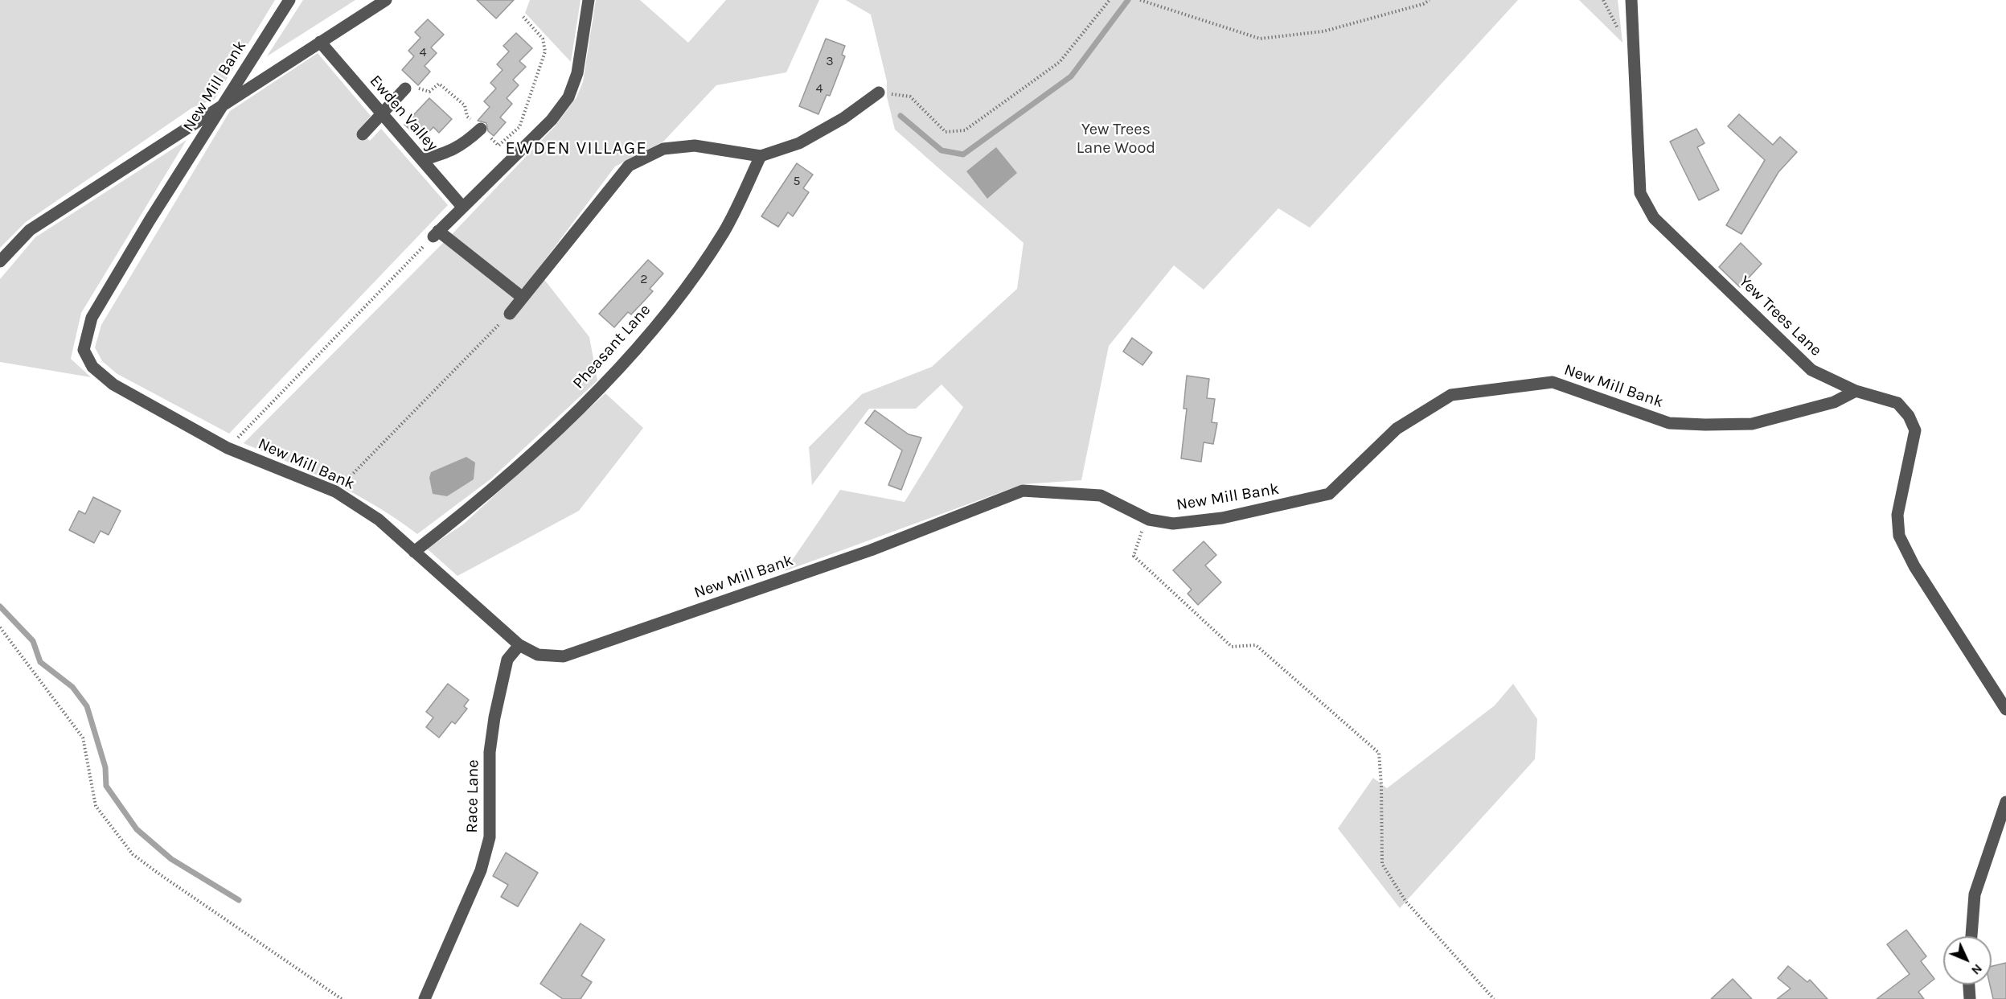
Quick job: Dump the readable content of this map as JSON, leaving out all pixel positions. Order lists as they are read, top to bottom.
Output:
{
  "streets": {
    "street": [
      "New Mill Bank",
      "Ewden Valley",
      "Yew Trees Lane",
      "Pheasant Lane",
      "Race Lane"
    ]
  },
  "crossings": [
    ["New Mill Bank", "Yew Trees Lane"],
    ["New Mill Bank", "Pheasant Lane"],
    ["New Mill Bank", "Race Lane"]
  ],
  "districts": ["EWDEN VILLAGE"],
  "parks": ["Yew Trees Lane Wood"],
  "house_numbers": [
    "4",
    "3",
    "4",
    "5",
    "2"
  ],
  "north": "bottom right"
}
